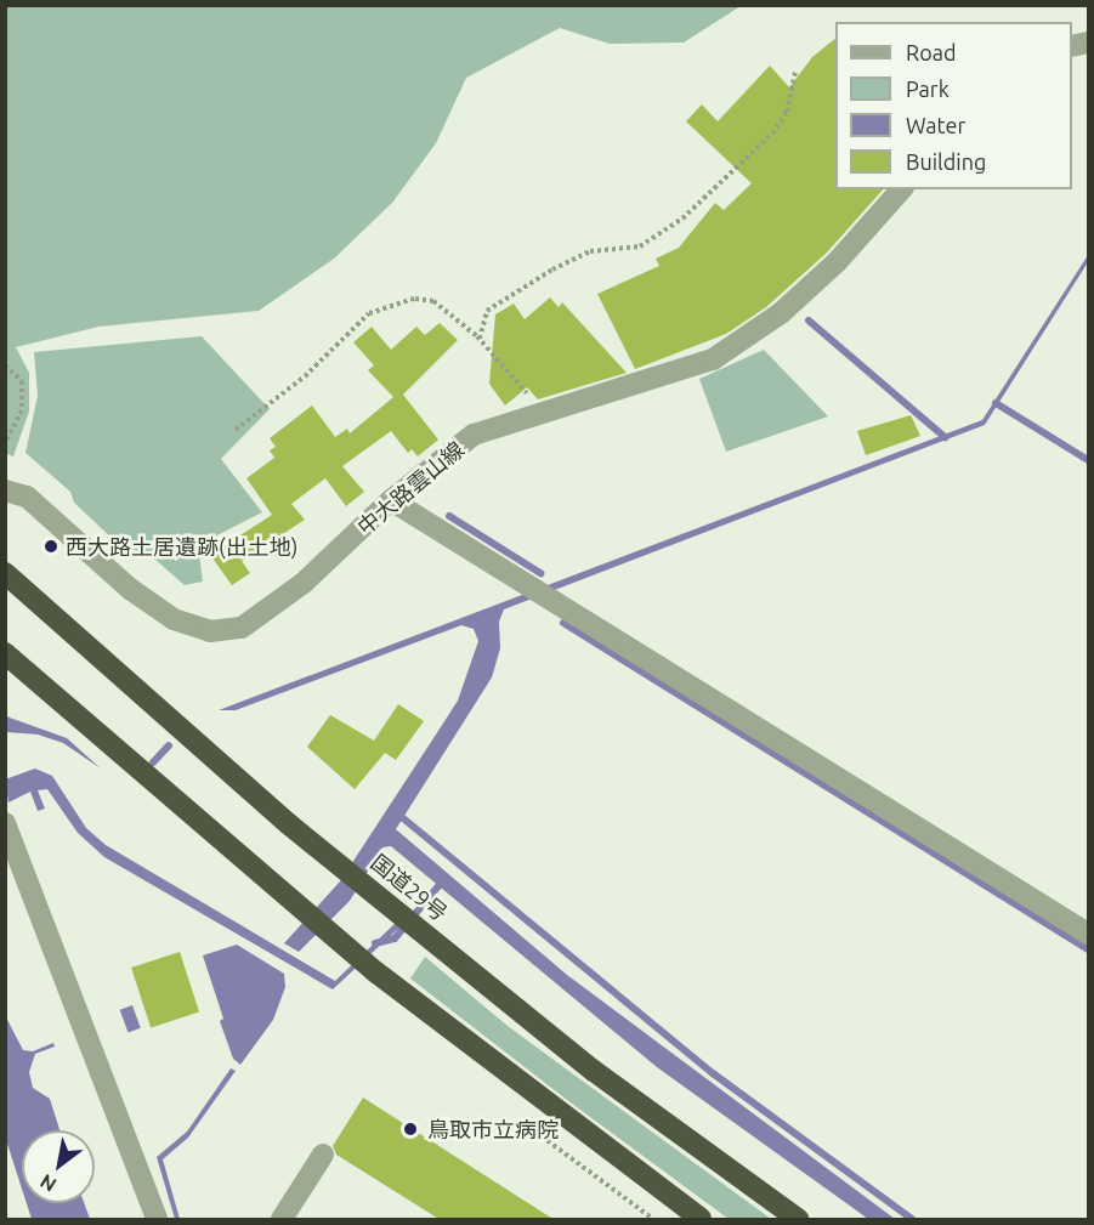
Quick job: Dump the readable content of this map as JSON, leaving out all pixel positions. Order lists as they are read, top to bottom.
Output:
{
  "streets": {
    "highway": ["国道29号"],
    "street": ["中大路雲山線"]
  },
  "places": ["西大路土居遺跡(出土地)", "鳥取市立病院"],
  "legend": [
    "Road",
    "Park",
    "Water",
    "Building"
  ],
  "north": "bottom left"
}
